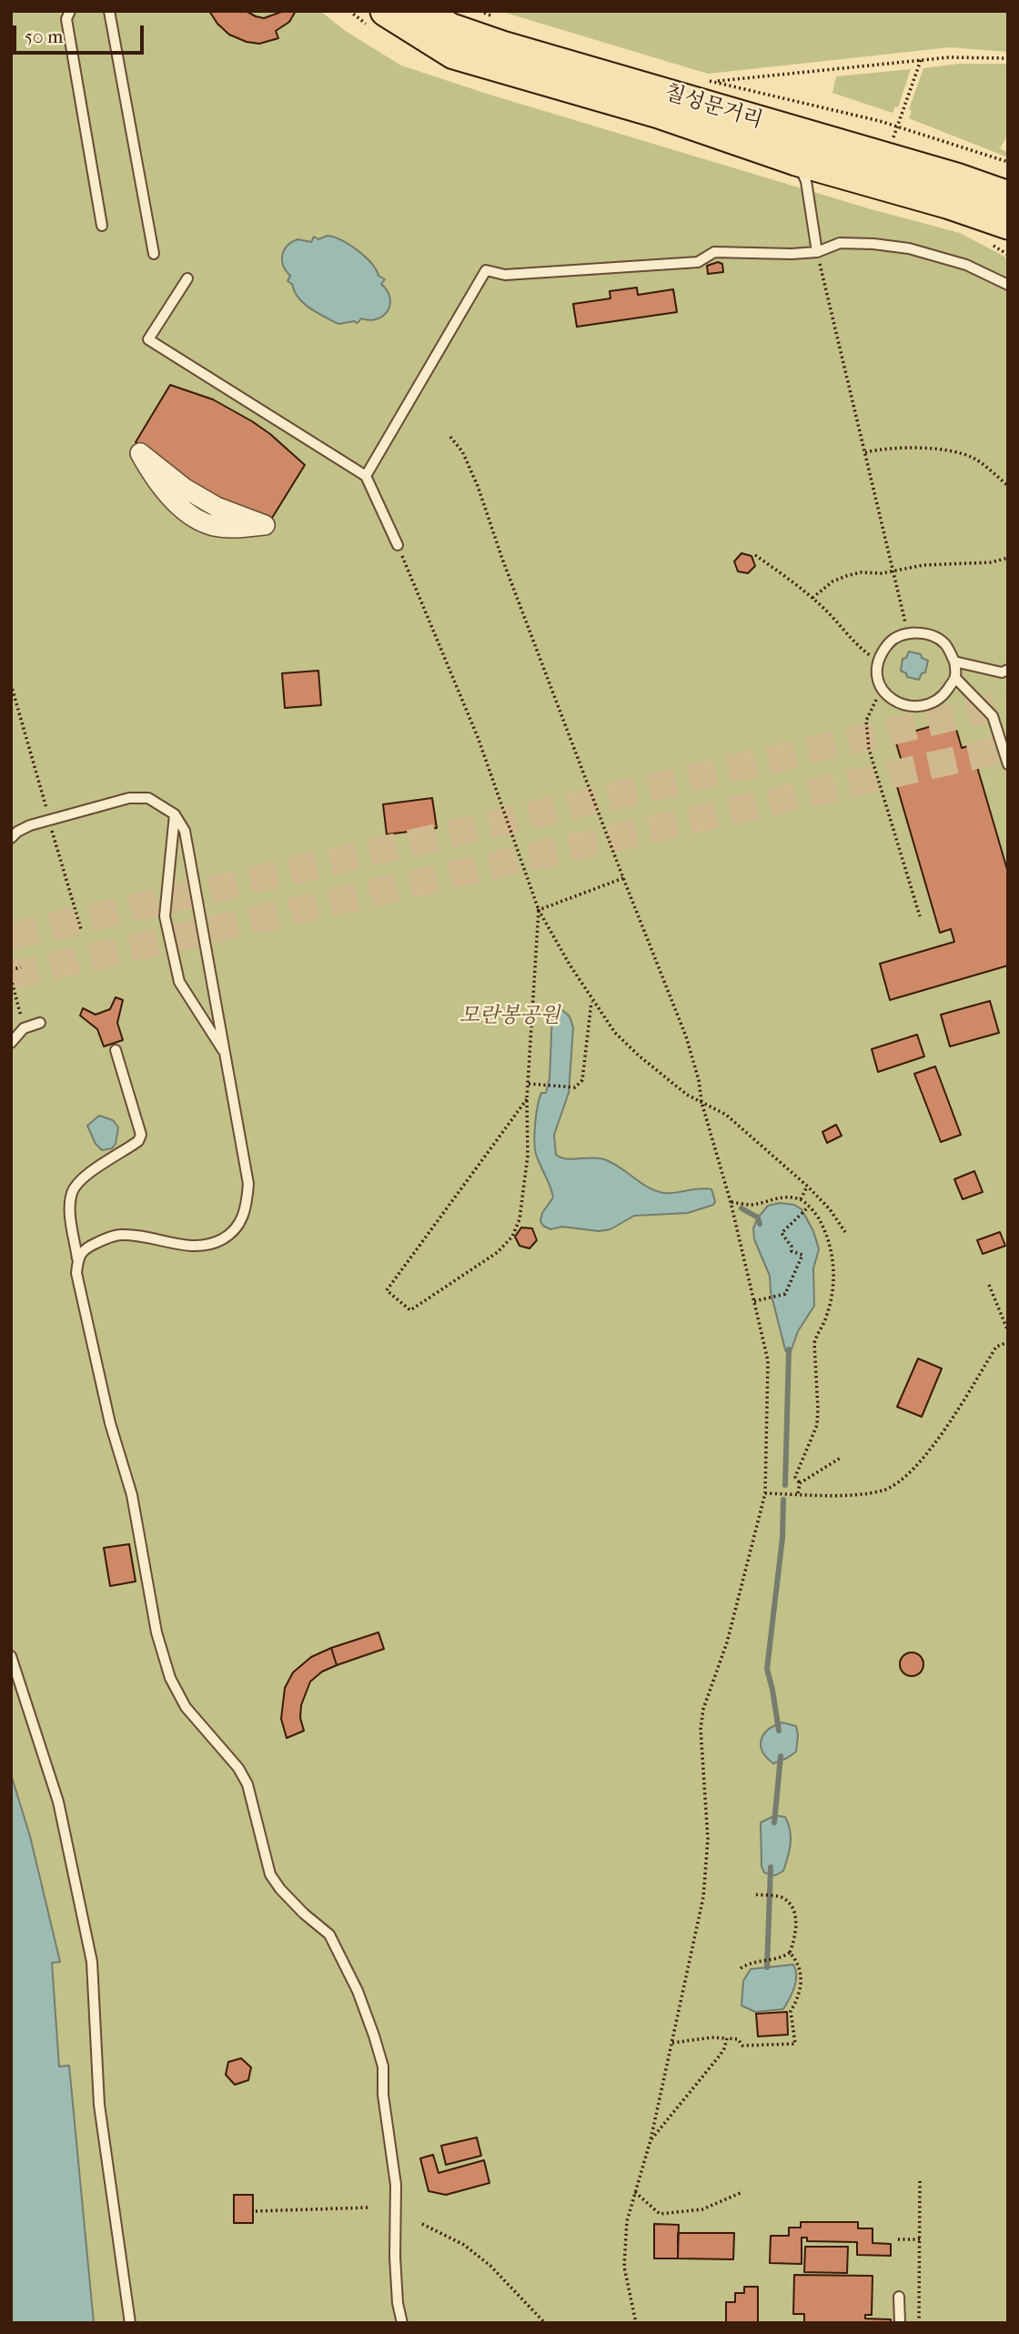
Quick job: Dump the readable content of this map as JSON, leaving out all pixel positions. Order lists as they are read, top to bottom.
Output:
{
  "streets": {
    "main road": ["칠성문거리"]
  },
  "parks": ["모란봉공원"],
  "scale_bar": "50 m"
}
